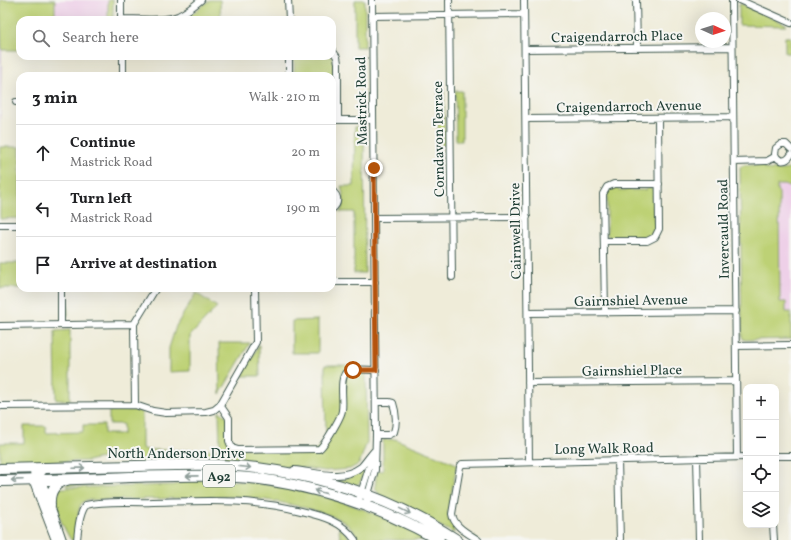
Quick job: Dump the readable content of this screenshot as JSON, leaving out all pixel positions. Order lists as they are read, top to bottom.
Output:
{
  "streets": {
    "main road": ["North Anderson Drive", "A92"],
    "street": [
      "Craigendarroch Place",
      "Mastrick Road",
      "Craigendarroch Avenue",
      "Corndavon Terrace",
      "Invercauld Road",
      "Cairnwell Drive",
      "Gairnshiel Avenue",
      "Gairnshiel Place",
      "Long Walk Road"
    ]
  },
  "crossings": [
    ["Craigendarroch Place", "Invercauld Road"],
    ["Craigendarroch Place", "Cairnwell Drive"],
    ["Mastrick Road", "North Anderson Drive"],
    ["Craigendarroch Avenue", "Invercauld Road"],
    ["Craigendarroch Avenue", "Cairnwell Drive"],
    ["Invercauld Road", "Gairnshiel Avenue"],
    ["Invercauld Road", "Gairnshiel Place"],
    ["Invercauld Road", "Long Walk Road"],
    ["Cairnwell Drive", "Gairnshiel Avenue"],
    ["Cairnwell Drive", "Gairnshiel Place"],
    ["Cairnwell Drive", "Long Walk Road"]
  ],
  "north": "right",
  "page": {
    "search": "Search here",
    "heading": ["3 min", "Walk · 210 m"],
    "list": [
      ["Continue", "Mastrick Road", "20 m"],
      ["Turn left", "Mastrick Road", "190 m"],
      "Arrive at destination"
    ],
    "map_buttons": ["+", "−"]
  }
}
